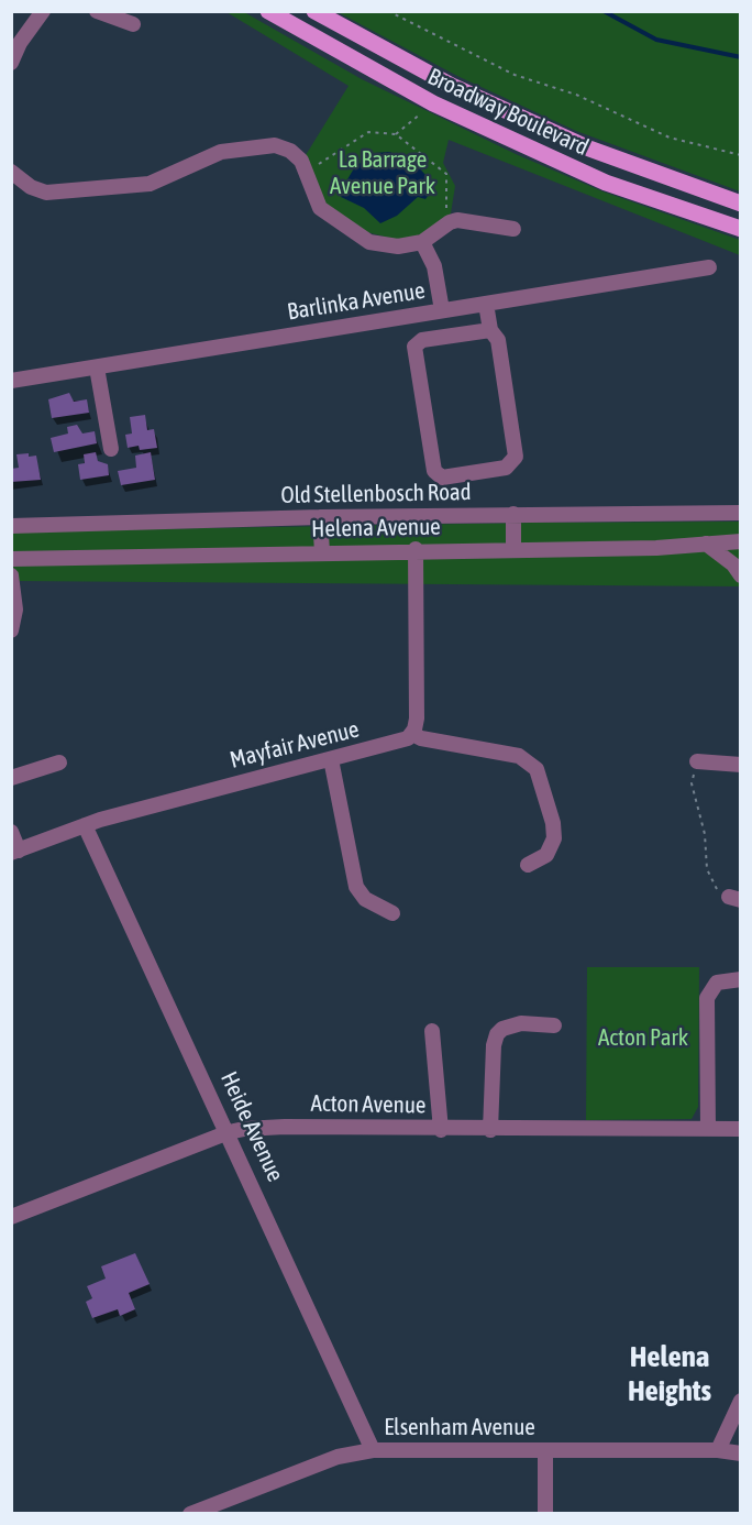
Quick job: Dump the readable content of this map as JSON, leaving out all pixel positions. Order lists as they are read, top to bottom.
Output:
{
  "streets": {
    "main road": ["Broadway Boulevard"],
    "street": [
      "Barlinka Avenue",
      "Old Stellenbosch Road",
      "Helena Avenue",
      "Mayfair Avenue",
      "Acton Avenue",
      "Heide Avenue",
      "Elsenham Avenue"
    ]
  },
  "crossings": [
    ["Mayfair Avenue", "Heide Avenue"],
    ["Acton Avenue", "Heide Avenue"],
    ["Heide Avenue", "Elsenham Avenue"]
  ],
  "districts": ["Helena Heights"],
  "parks": ["La Barrage Avenue Park", "Acton Park"]
}
